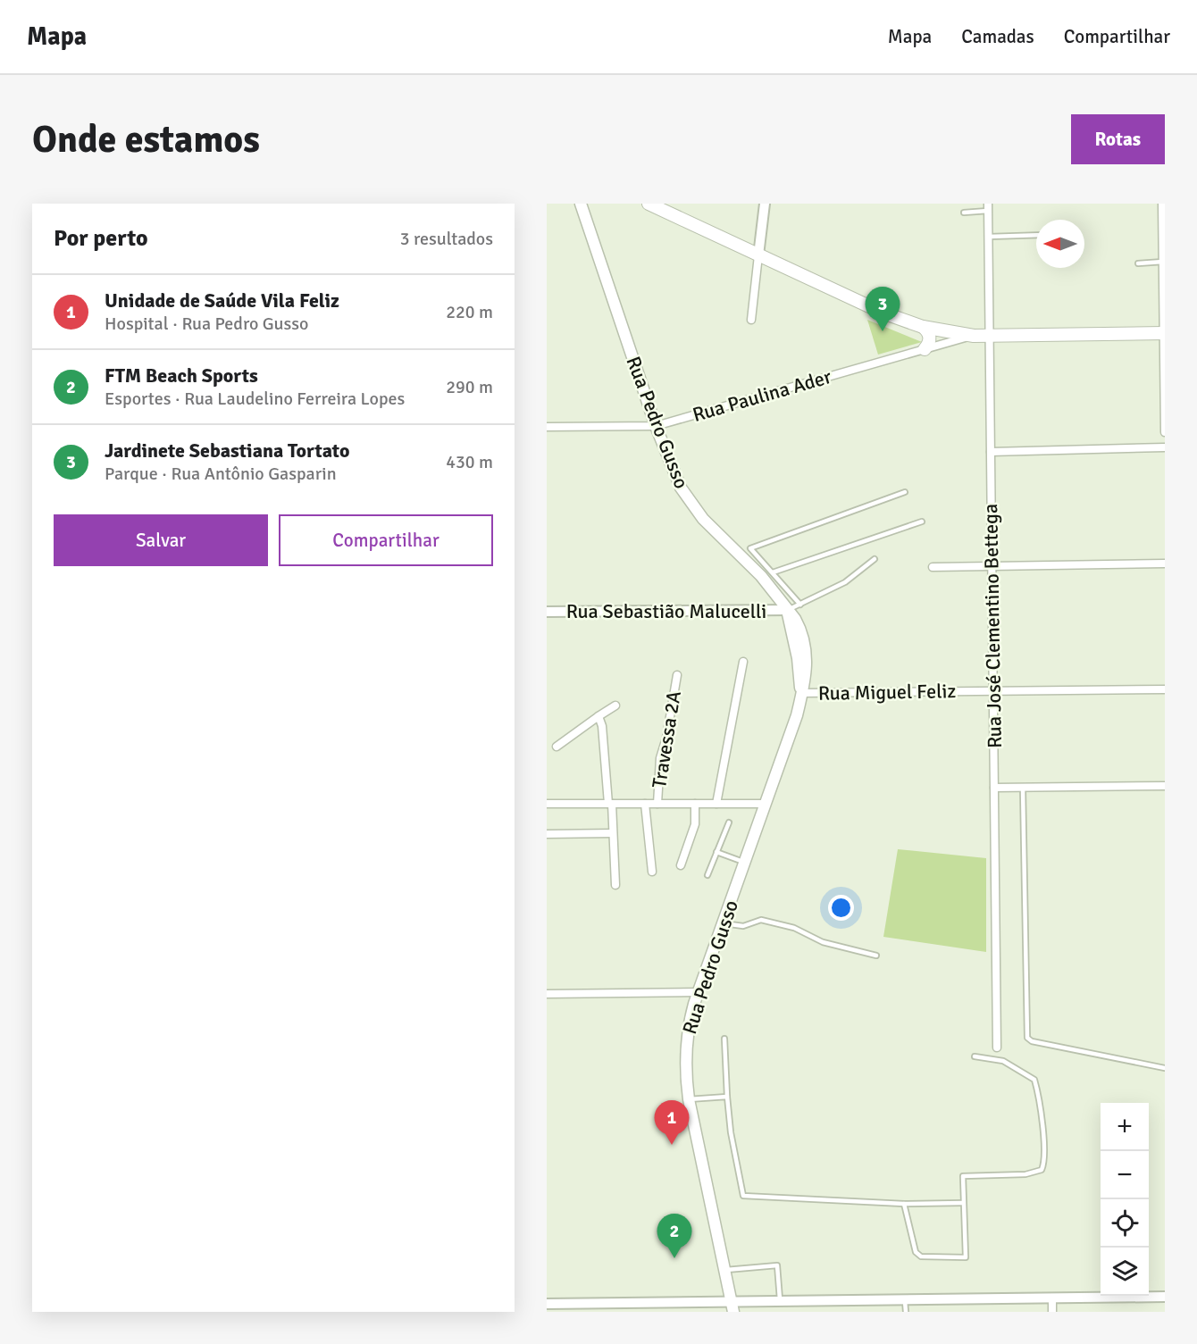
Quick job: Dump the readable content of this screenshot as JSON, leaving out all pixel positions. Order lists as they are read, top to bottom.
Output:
{
  "streets": {
    "main road": ["Rua Pedro Gusso"],
    "street": [
      "Rua Paulina Ader",
      "Rua Sebastião Malucelli",
      "Rua José Clementino Bettega",
      "Rua Miguel Feliz",
      "Travessa 2A"
    ]
  },
  "crossings": [
    ["Rua Paulina Ader", "Rua Pedro Gusso"],
    ["Rua Pedro Gusso", "Rua Sebastião Malucelli"],
    ["Rua Pedro Gusso", "Rua Miguel Feliz"],
    ["Rua José Clementino Bettega", "Rua Miguel Feliz"]
  ],
  "north": "left",
  "page": {
    "header": "Mapa",
    "nav": ["Mapa", "Camadas", "Compartilhar"],
    "buttons": [
      "Rotas",
      ["Salvar", "Compartilhar"]
    ],
    "title": "Onde estamos",
    "heading": ["Por perto", "3 resultados"],
    "list": [
      {
        "mark": "1",
        "name": "Unidade de Saúde Vila Feliz",
        "note": "Hospital · Rua Pedro Gusso",
        "value": "220 m"
      },
      {
        "mark": "2",
        "name": "FTM Beach Sports",
        "note": "Esportes · Rua Laudelino Ferreira Lopes",
        "value": "290 m"
      },
      {
        "mark": "3",
        "name": "Jardinete Sebastiana Tortato",
        "note": "Parque · Rua Antônio Gasparin",
        "value": "430 m"
      }
    ],
    "pins": ["3", "1", "2"],
    "map_buttons": ["+", "−"]
  }
}
